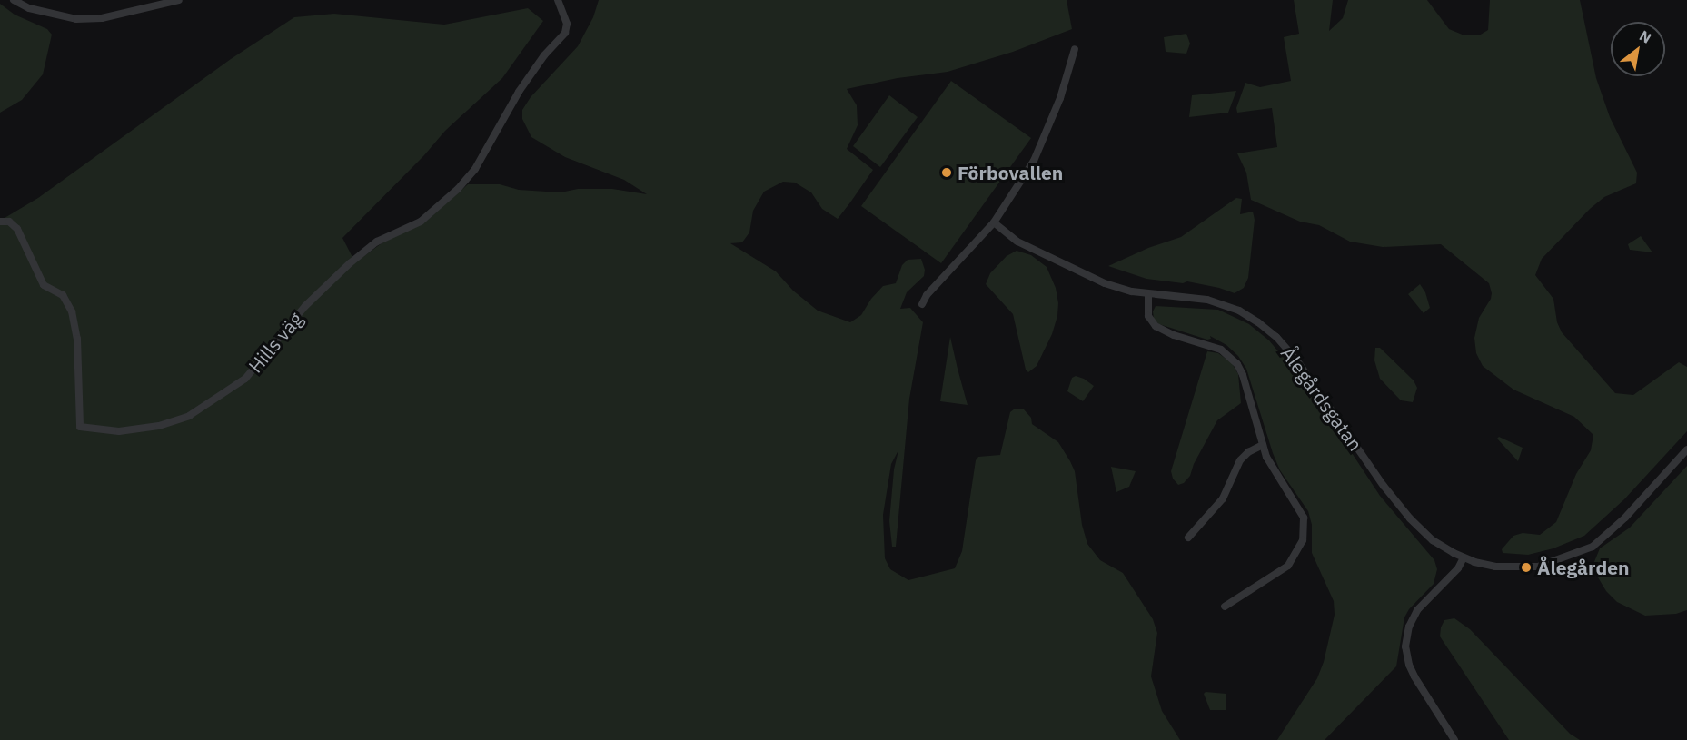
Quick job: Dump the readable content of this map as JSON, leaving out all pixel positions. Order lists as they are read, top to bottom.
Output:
{
  "streets": {
    "street": ["Hills väg", "Ålegårdsgatan"]
  },
  "places": ["Förbovallen", "Ålegården"],
  "north": "top right"
}
